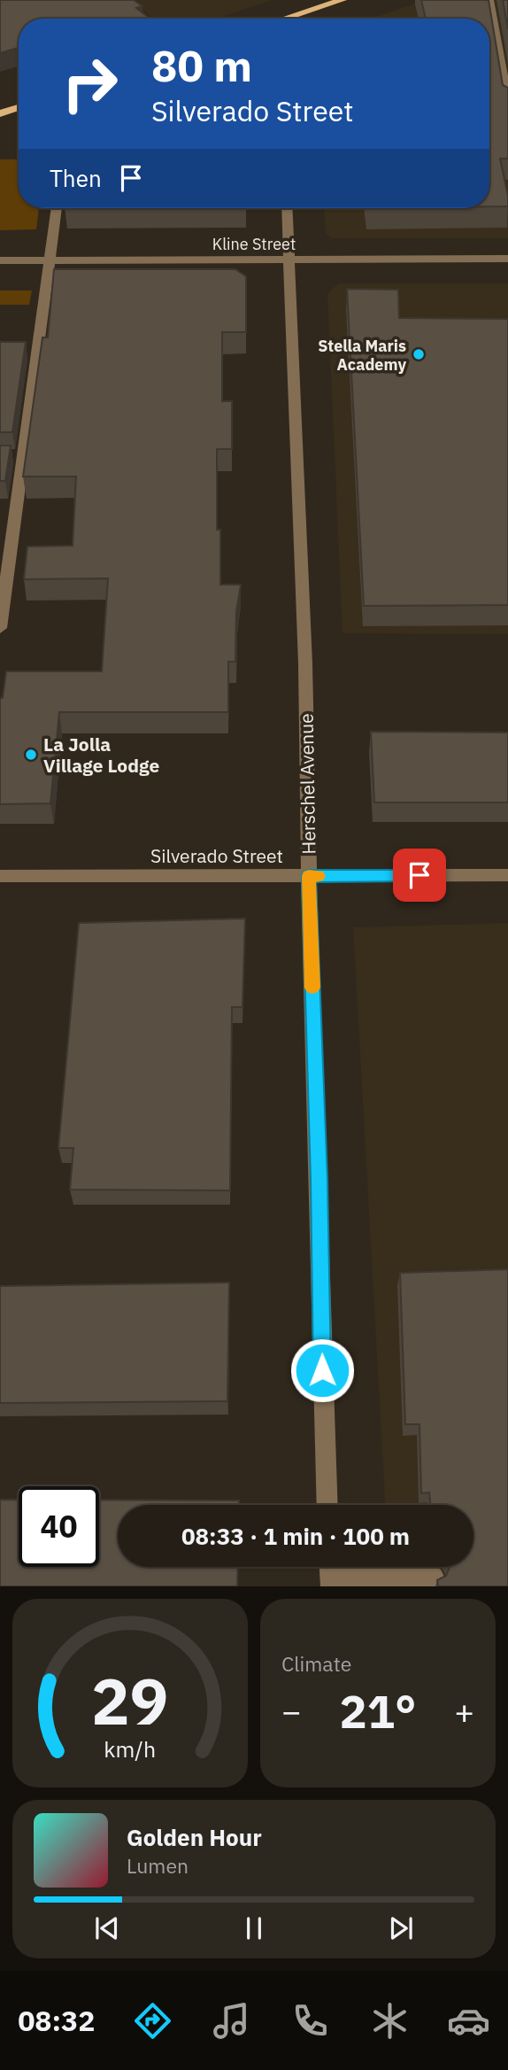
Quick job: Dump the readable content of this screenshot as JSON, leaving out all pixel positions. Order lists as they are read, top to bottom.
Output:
{
  "streets": {
    "street": ["Kline Street", "Herschel Avenue", "Silverado Street"]
  },
  "crossings": [
    ["Kline Street", "Herschel Avenue"],
    ["Herschel Avenue", "Silverado Street"]
  ],
  "places": ["Stella Maris Academy", "La Jolla Village Lodge"],
  "page": {
    "turn": ["80 m", "Silverado Street"],
    "then": "Then",
    "limit": "40",
    "trip": "08:33 · 1 min · 100 m",
    "tile": "Climate",
    "heat": ["−", "21°", "+"],
    "song": ["Golden Hour", "Lumen"],
    "tabs": "08:32",
    "gauge": ["29", "km/h"]
  }
}
